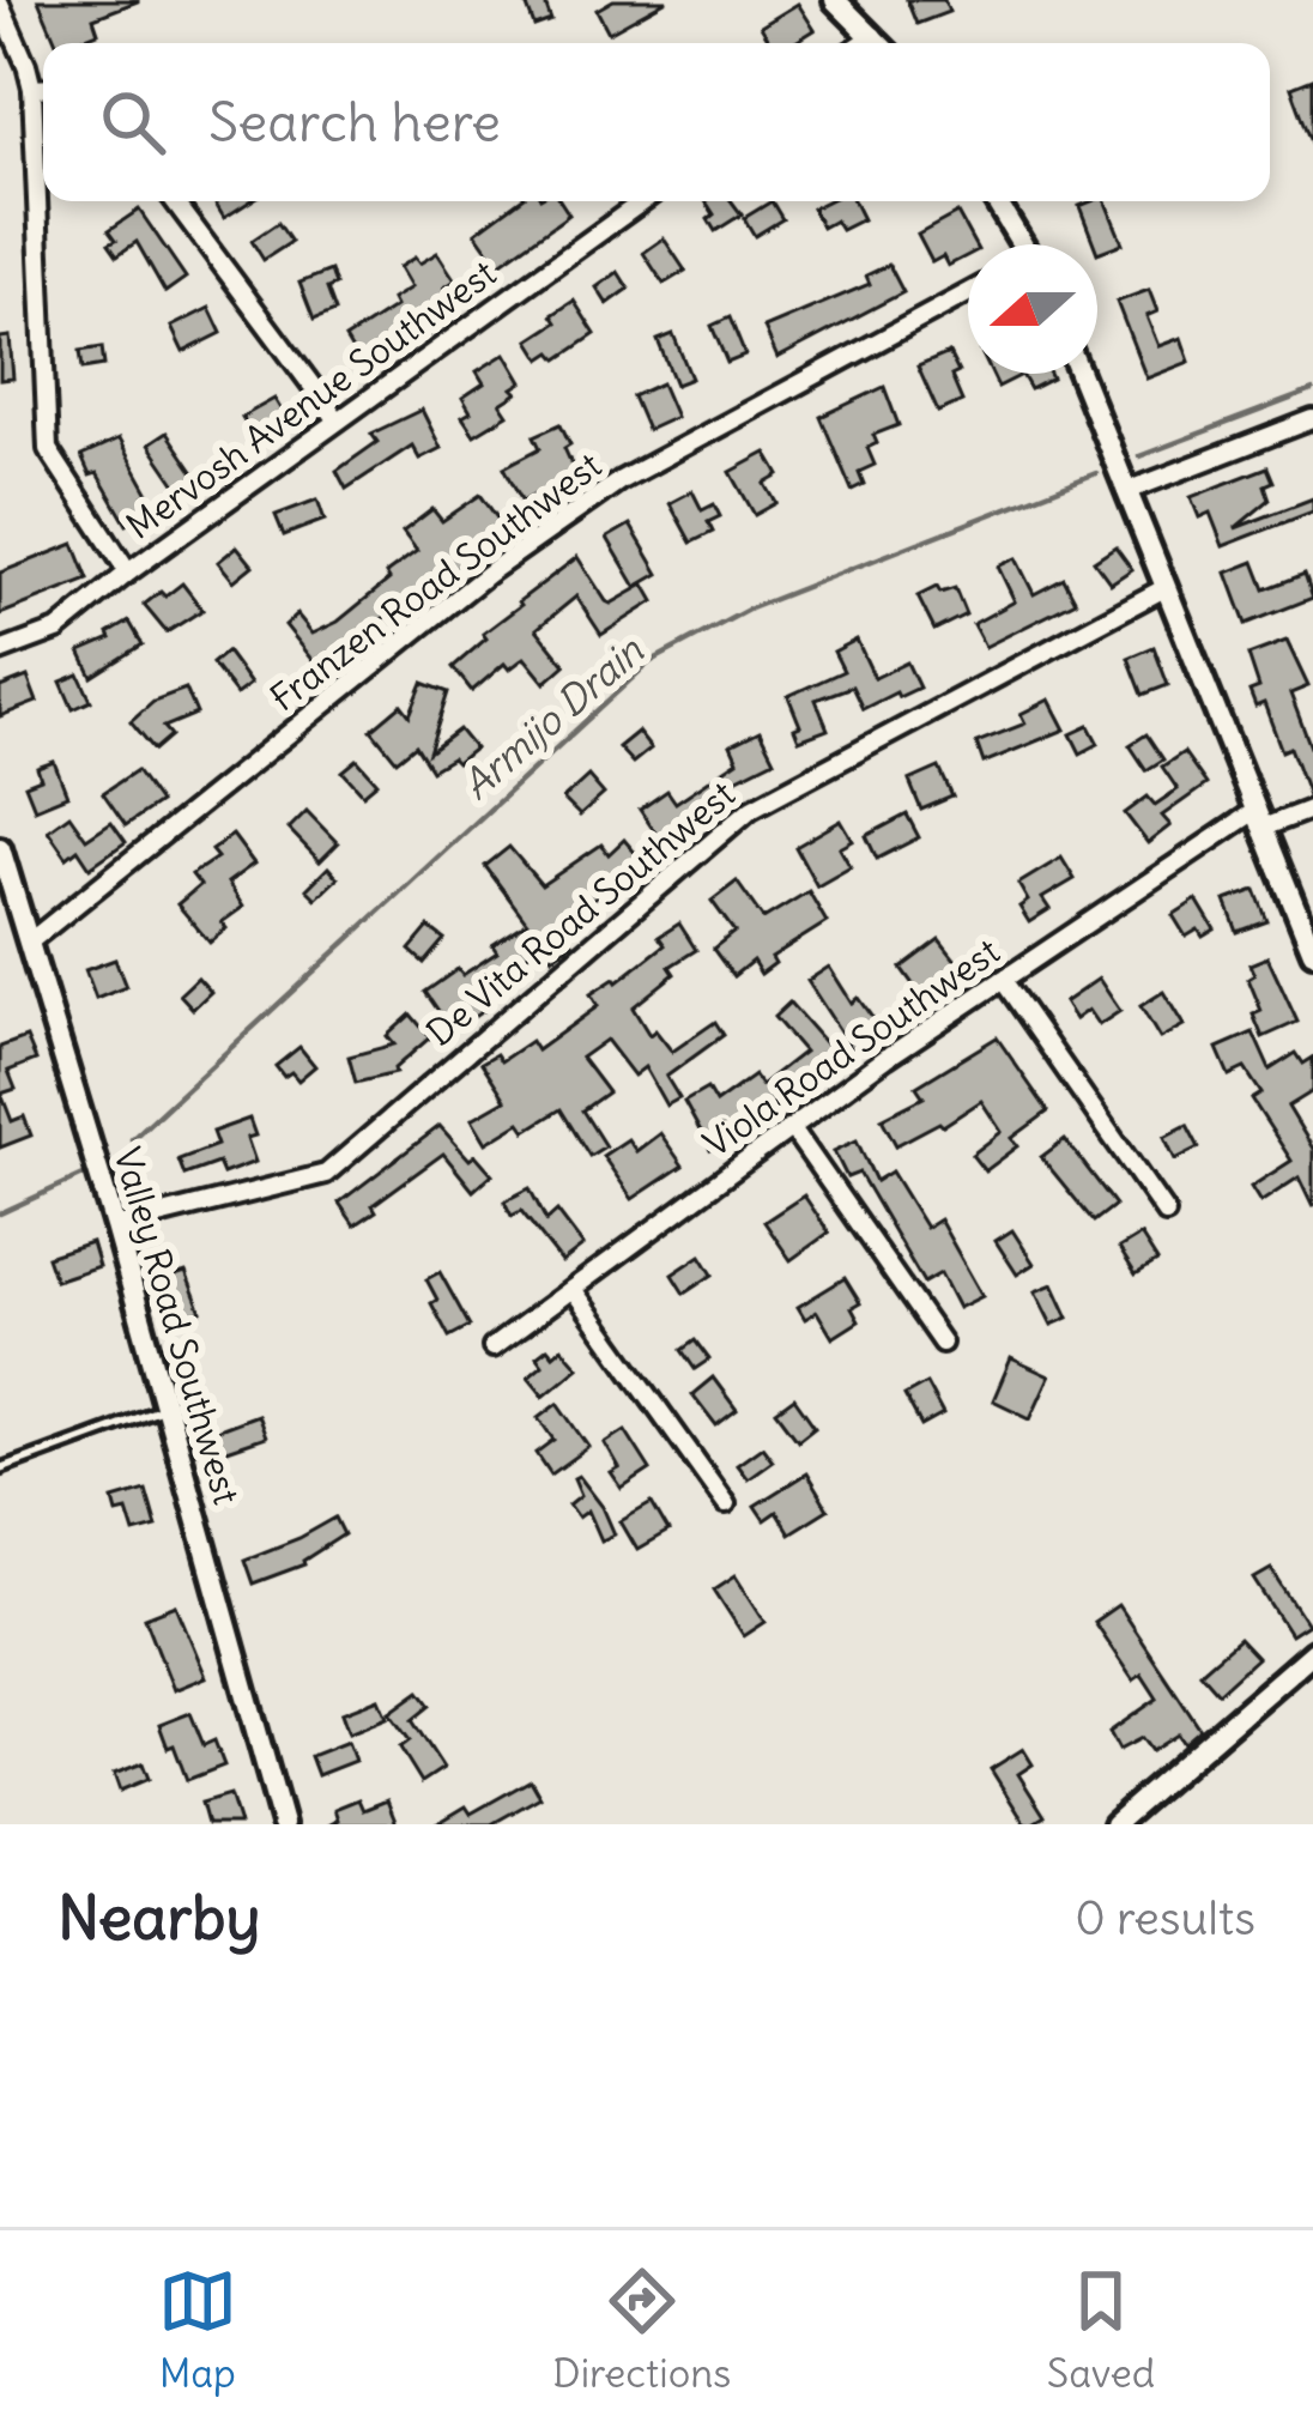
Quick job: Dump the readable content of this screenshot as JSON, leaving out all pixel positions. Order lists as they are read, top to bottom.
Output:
{
  "streets": {
    "street": [
      "Mervosh Avenue Southwest",
      "Franzen Road Southwest",
      "De Vita Road Southwest",
      "Viola Road Southwest",
      "Valley Road Southwest"
    ]
  },
  "crossings": [
    ["Franzen Road Southwest", "Valley Road Southwest"],
    ["De Vita Road Southwest", "Valley Road Southwest"]
  ],
  "water": ["Armijo Drain"],
  "north": "left",
  "page": {
    "search": "Search here",
    "heading": ["Nearby", "0 results"],
    "nav": ["Map", "Directions", "Saved"]
  }
}
